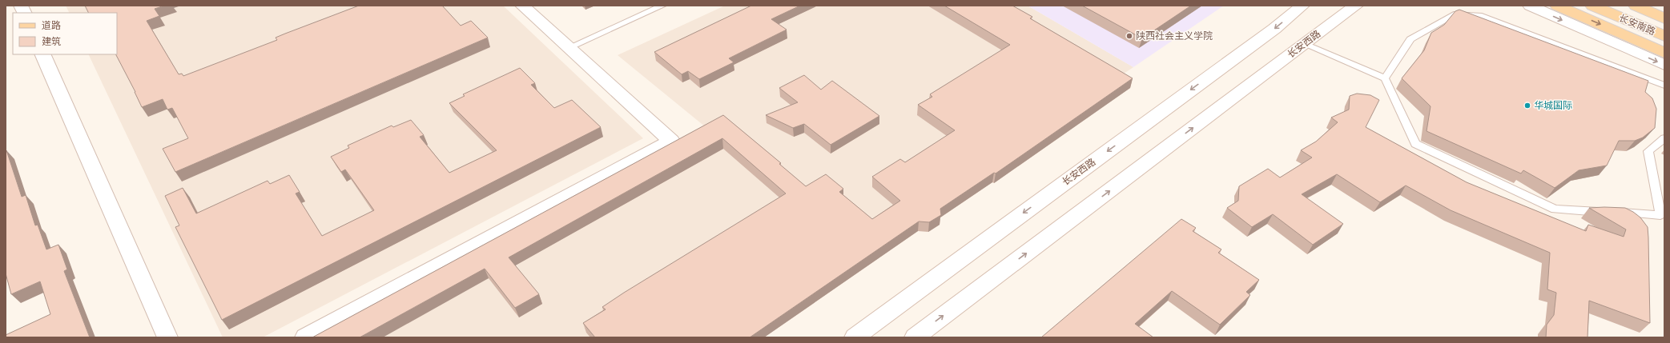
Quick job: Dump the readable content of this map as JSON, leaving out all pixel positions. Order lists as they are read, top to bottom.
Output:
{
  "streets": {
    "main road": ["长安南路", "长安西路"]
  },
  "places": ["陕西社会主义学院", "华城国际"],
  "legend": ["道路", "建筑"]
}
